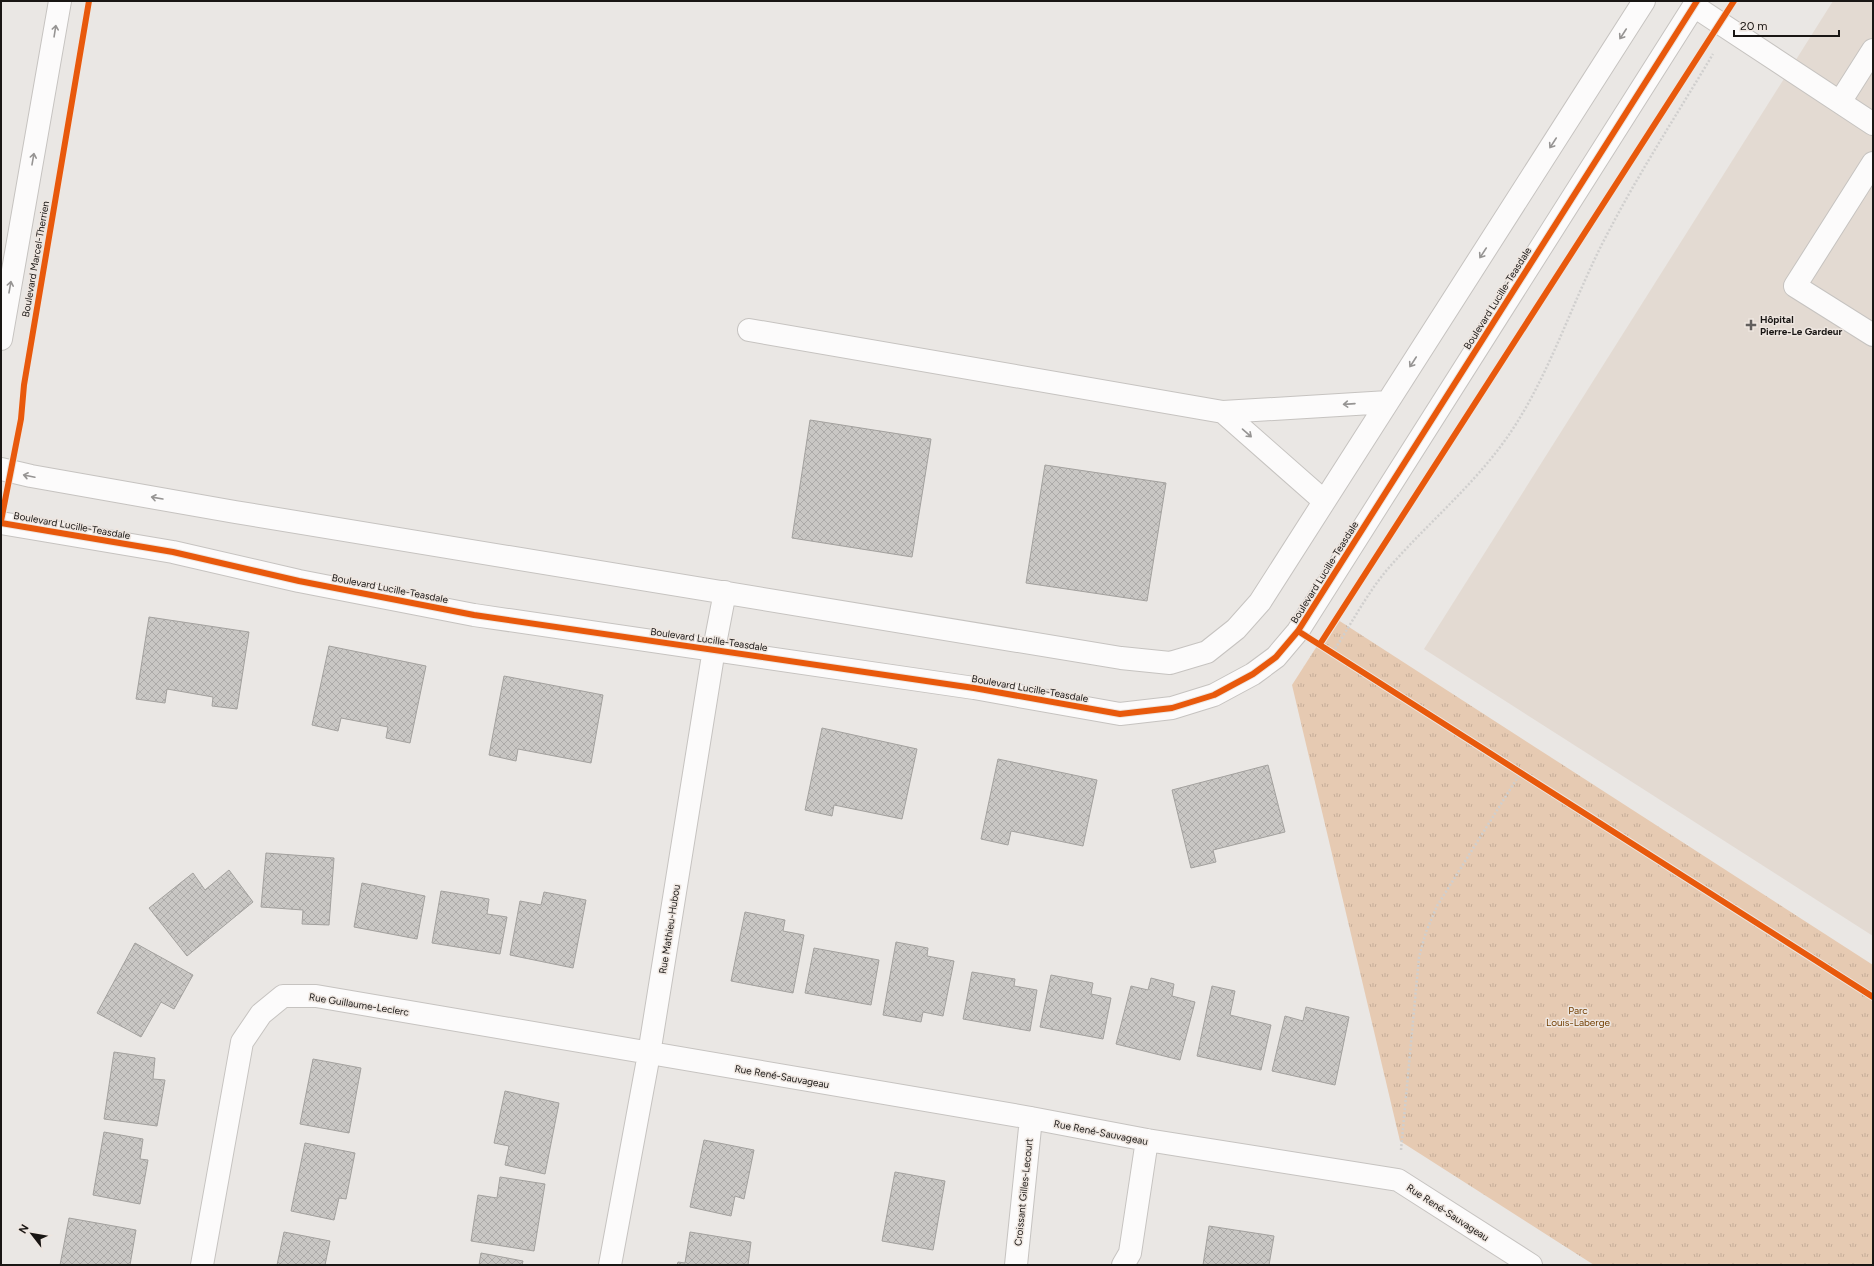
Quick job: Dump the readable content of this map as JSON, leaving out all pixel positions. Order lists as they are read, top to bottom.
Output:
{
  "streets": {
    "street": [
      "Boulevard Marcel-Therrien",
      "Boulevard Lucille-Teasdale",
      "Rue Mathieu-Hubou",
      "Rue Guillaume-Leclerc",
      "Rue René-Sauvageau",
      "Croissant Gilles-Lecourt"
    ]
  },
  "crossings": [
    ["Boulevard Lucille-Teasdale", "Rue Mathieu-Hubou"],
    ["Rue Mathieu-Hubou", "Rue Guillaume-Leclerc"],
    ["Rue Mathieu-Hubou", "Rue René-Sauvageau"],
    ["Rue Guillaume-Leclerc", "Rue René-Sauvageau"],
    ["Rue René-Sauvageau", "Croissant Gilles-Lecourt"]
  ],
  "one_way": ["Boulevard Marcel-Therrien"],
  "parks": ["Parc Louis-Laberge"],
  "places": {
    "health": ["Hôpital Pierre-Le Gardeur"]
  },
  "scale_bar": "20 m",
  "north": "top left"
}
